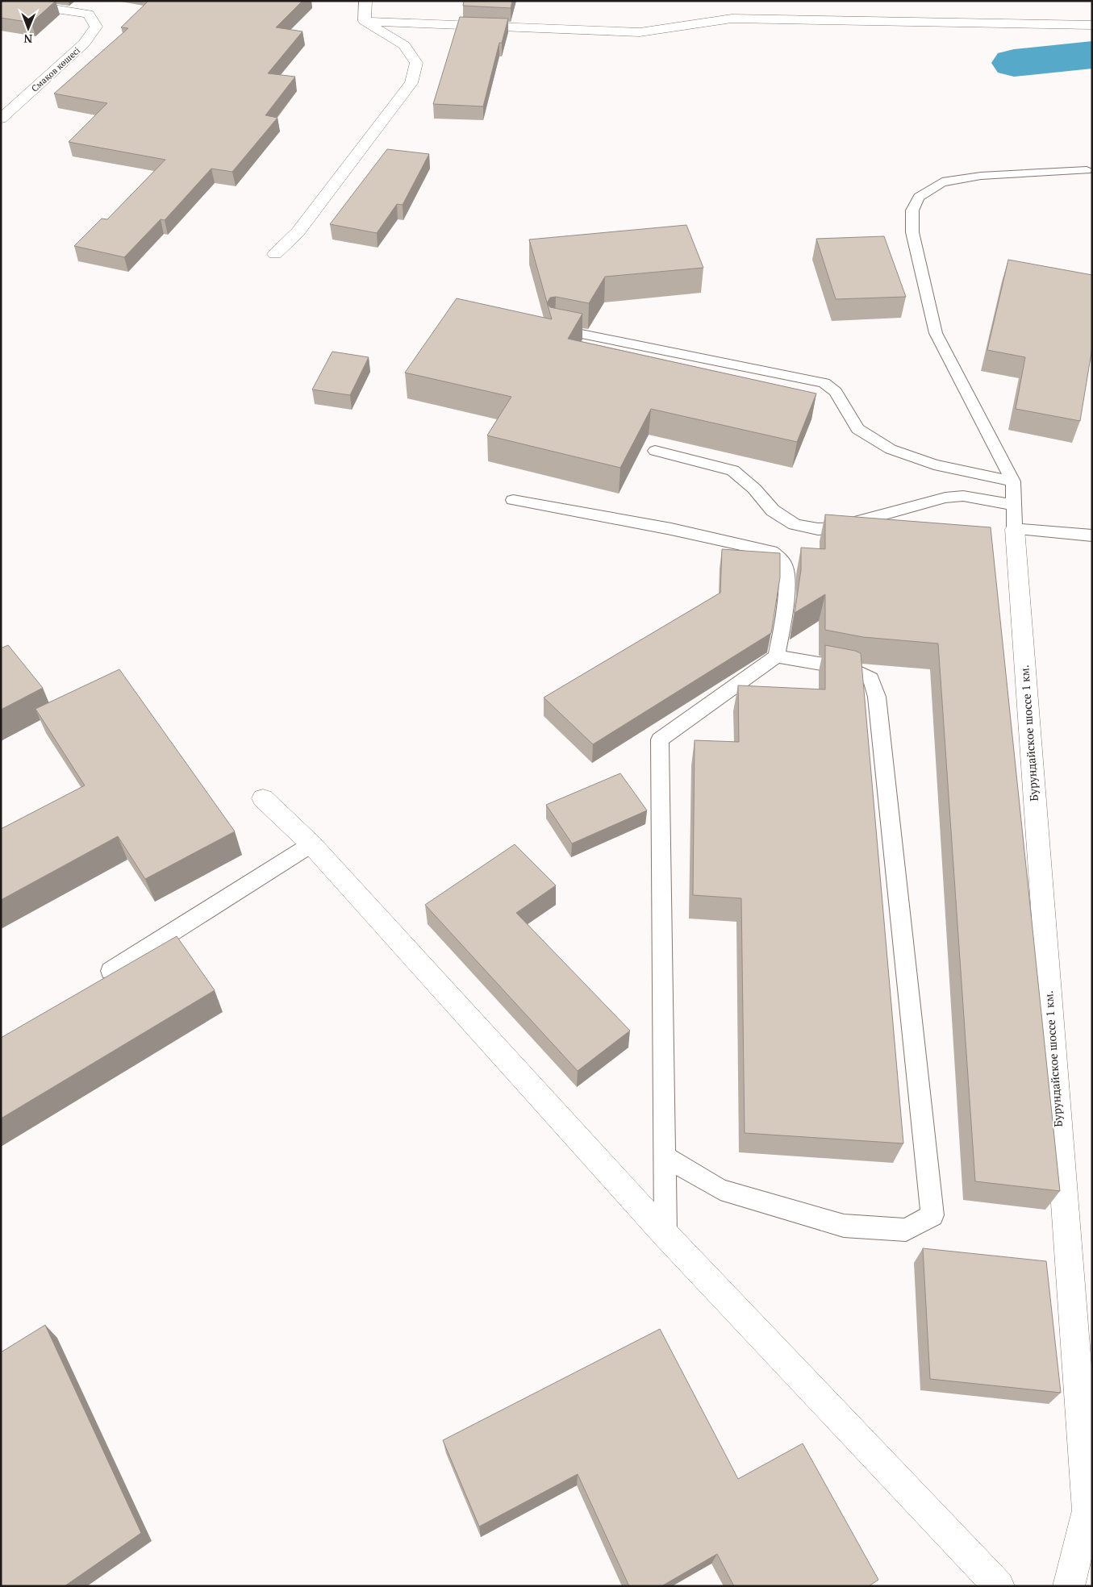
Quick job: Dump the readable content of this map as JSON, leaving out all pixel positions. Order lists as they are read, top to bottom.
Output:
{
  "streets": {
    "street": ["Смақов көшесі", "Бурундайское шоссе 1 км."]
  },
  "north": "bottom"
}
